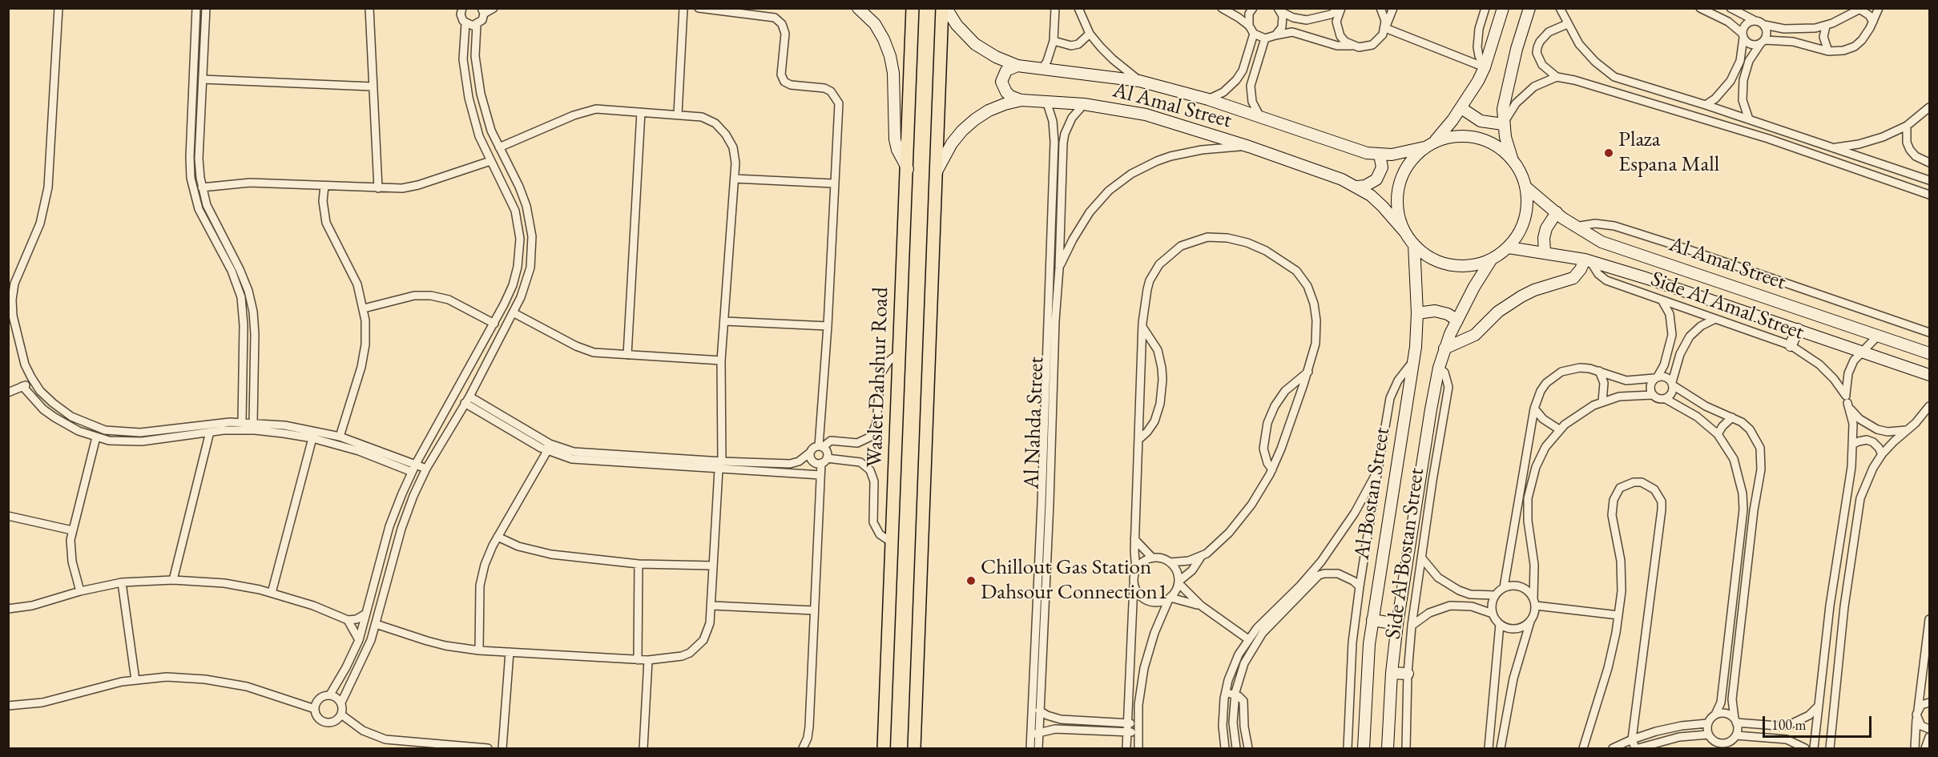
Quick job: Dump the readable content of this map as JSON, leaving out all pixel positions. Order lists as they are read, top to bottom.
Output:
{
  "streets": {
    "main road": ["Al Amal Street", "Waslet Dahshur Road", "Al Bostan Street"],
    "street": ["Side Al Amal Street", "Al Nahda Street", "Side Al Bostan Street"]
  },
  "crossings": [
    ["Al Amal Street", "Side Al Amal Street"],
    ["Al Amal Street", "Al Nahda Street"],
    ["Al Amal Street", "Al Bostan Street"],
    ["Al Bostan Street", "Side Al Bostan Street"]
  ],
  "places": ["Plaza Espana Mall", "Chillout Gas Station Dahsour Connection1"],
  "scale_bar": "100 m"
}
